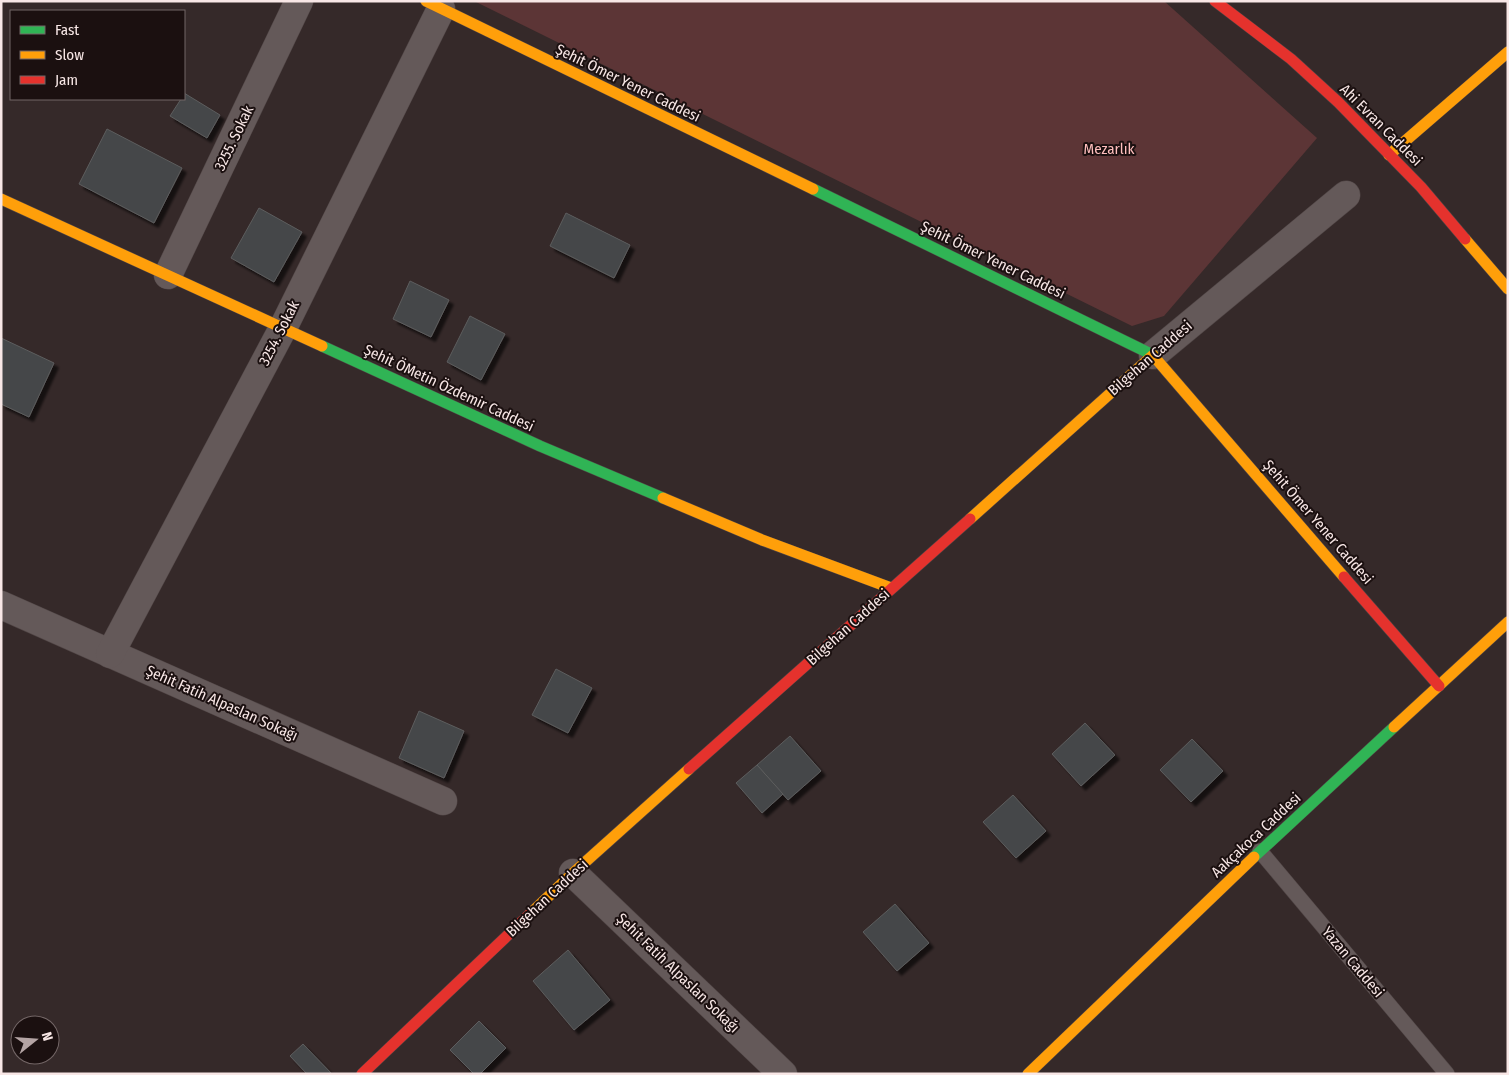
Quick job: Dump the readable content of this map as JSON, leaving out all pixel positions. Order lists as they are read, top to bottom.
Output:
{
  "streets": {
    "street": [
      "Şehit Ömer Yener Caddesi",
      "Ahi Evran Caddesi",
      "3255. Sokak",
      "3254. Sokak",
      "Bilgehan Caddesi",
      "Şehit ÖMetin Özdemir Caddesi",
      "Şehit Fatih Alpaslan Sokağı",
      "Aakçakoca Caddesi"
    ],
    "lane": ["Yazan Caddesi"]
  },
  "crossings": [
    ["Şehit Ömer Yener Caddesi", "3254. Sokak"],
    ["Şehit Ömer Yener Caddesi", "Bilgehan Caddesi"],
    ["Şehit Ömer Yener Caddesi", "Aakçakoca Caddesi"],
    ["3255. Sokak", "Şehit ÖMetin Özdemir Caddesi"],
    ["3254. Sokak", "Şehit ÖMetin Özdemir Caddesi"],
    ["3254. Sokak", "Şehit Fatih Alpaslan Sokağı"],
    ["Bilgehan Caddesi", "Şehit ÖMetin Özdemir Caddesi"],
    ["Bilgehan Caddesi", "Şehit Fatih Alpaslan Sokağı"],
    ["Aakçakoca Caddesi", "Yazan Caddesi"]
  ],
  "parks": ["Mezarlık"],
  "legend": ["Fast", "Slow", "Jam"],
  "north": "right"
}
